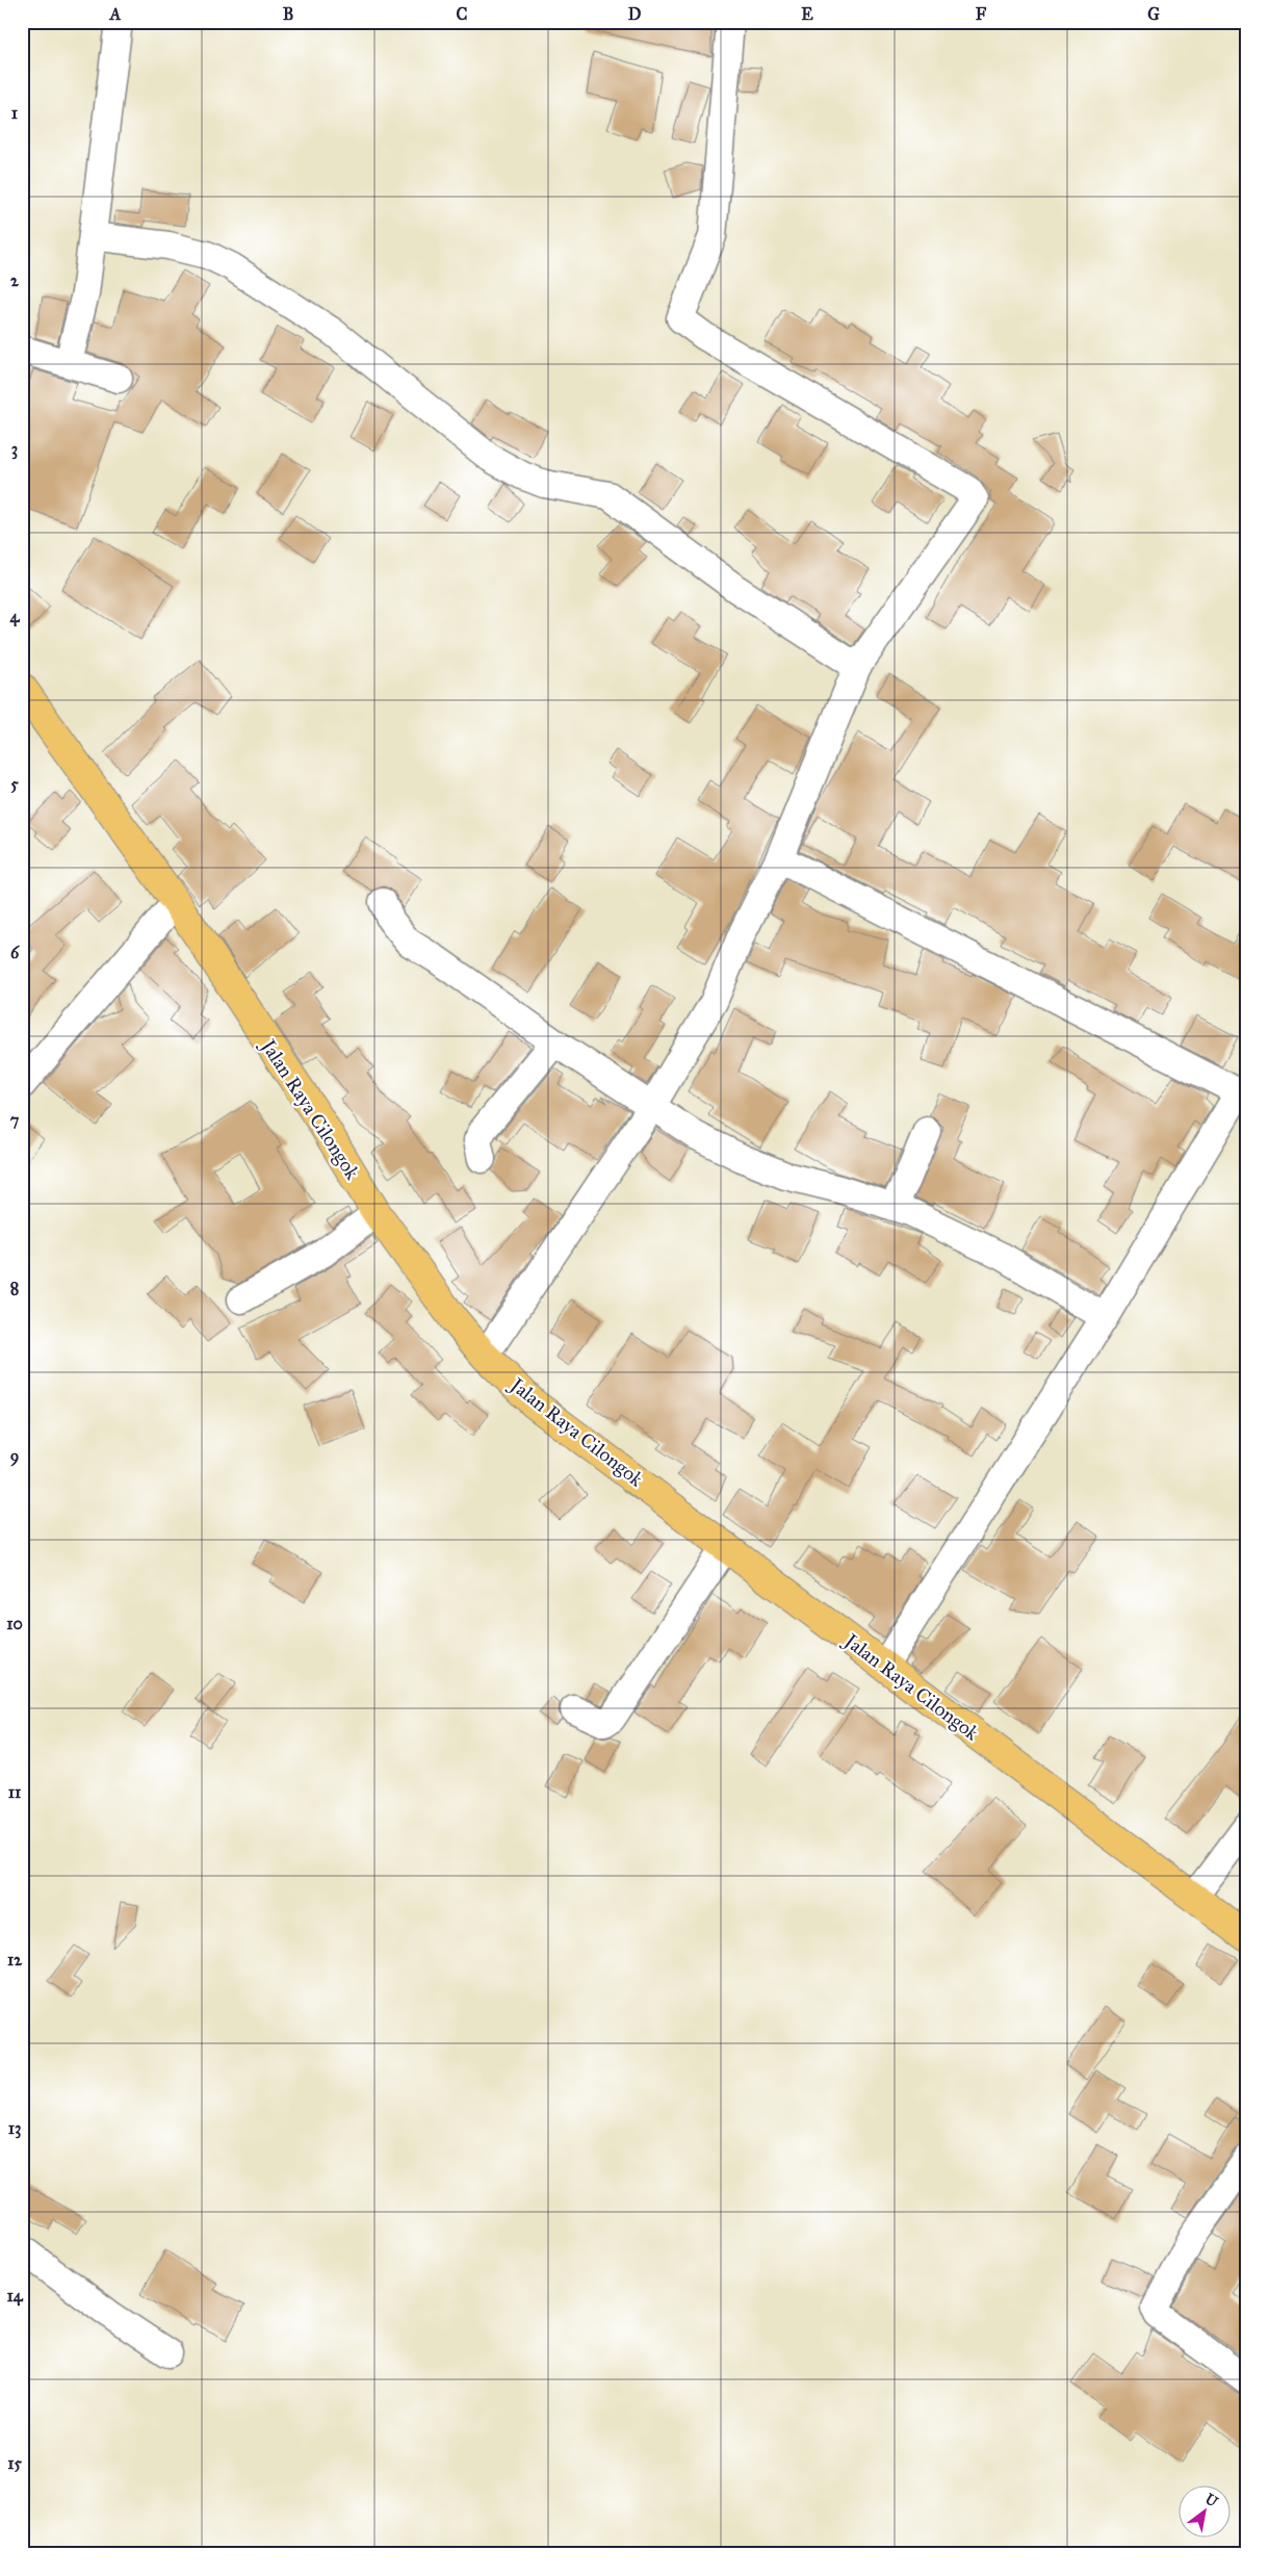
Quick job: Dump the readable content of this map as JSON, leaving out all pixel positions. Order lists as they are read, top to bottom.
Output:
{
  "streets": {
    "highway": ["Jalan Raya Cilongok"]
  },
  "north": "top right",
  "grid": {
    "columns": [
      "A",
      "B",
      "C",
      "D",
      "E",
      "F",
      "G"
    ],
    "rows": [
      "1",
      "2",
      "3",
      "4",
      "5",
      "6",
      "7",
      "8",
      "9",
      "10",
      "11",
      "12",
      "13",
      "14",
      "15"
    ]
  }
}
